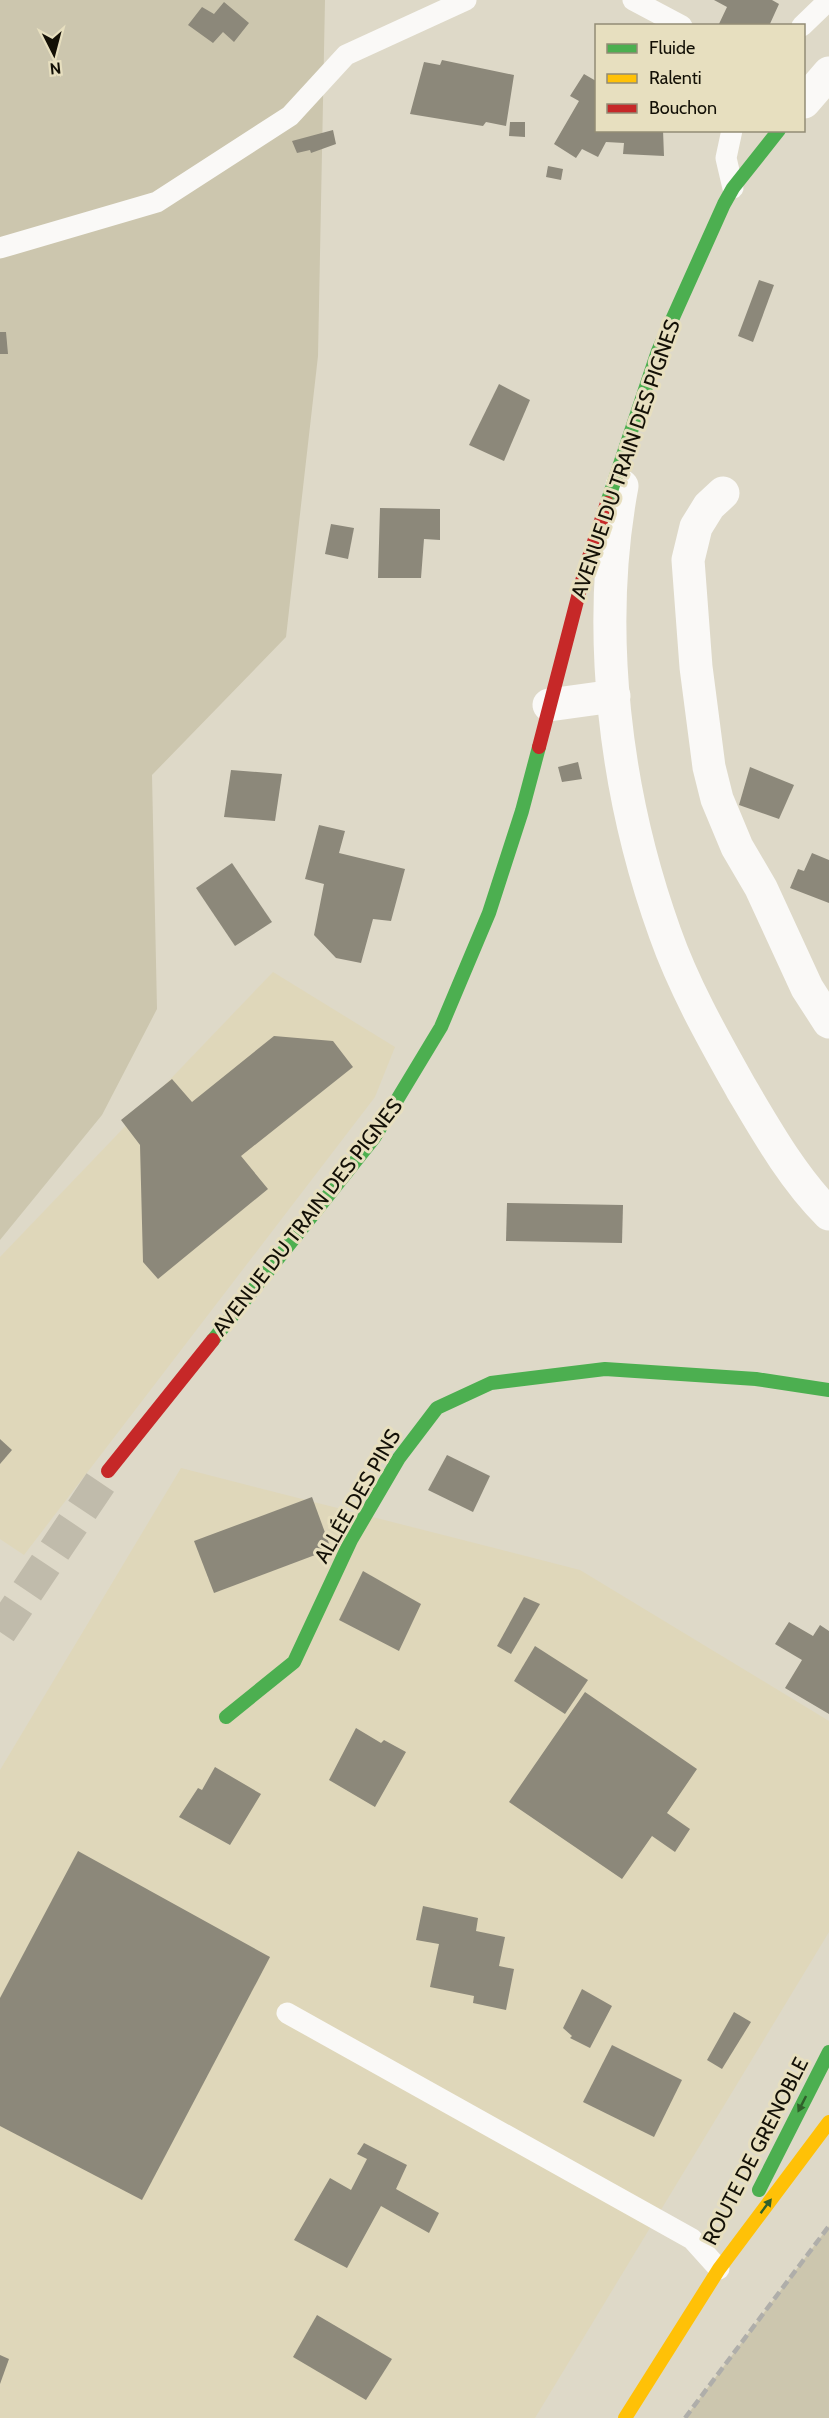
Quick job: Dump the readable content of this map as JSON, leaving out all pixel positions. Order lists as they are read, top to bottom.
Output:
{
  "streets": {
    "street": ["AVENUE DU TRAIN DES PIGNES", "ALLÉE DES PINS", "ROUTE DE GRENOBLE"]
  },
  "legend": ["Fluide", "Ralenti", "Bouchon"],
  "north": "bottom"
}
